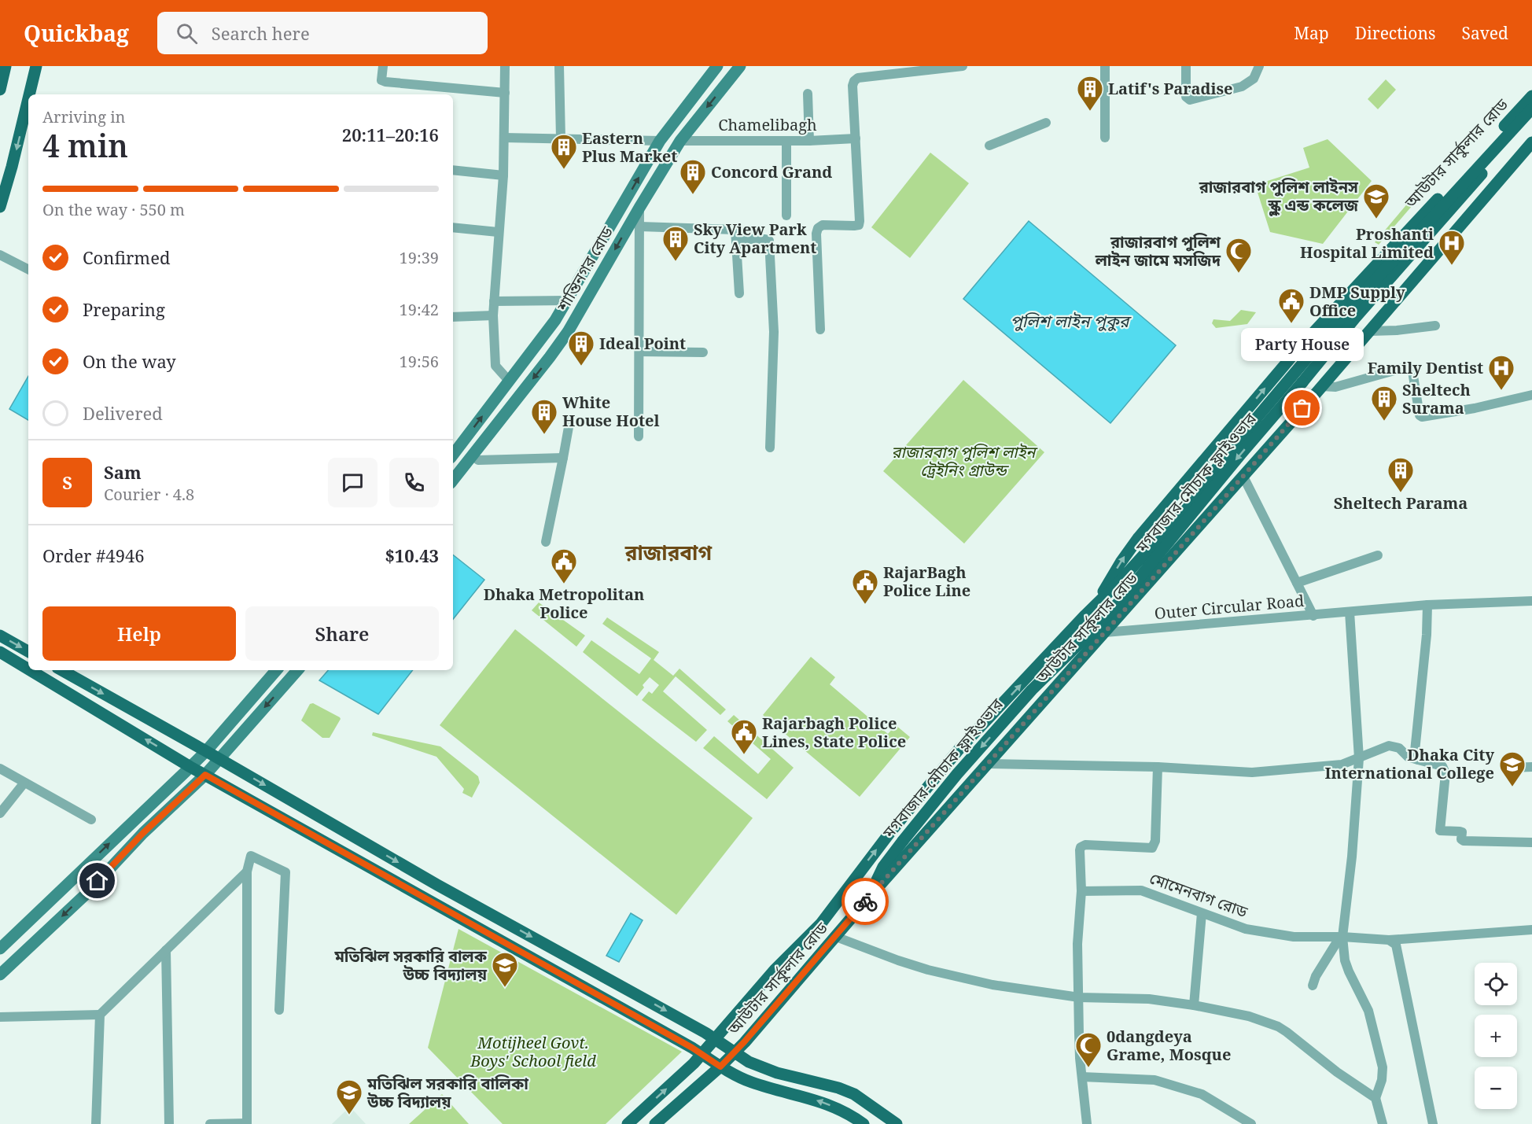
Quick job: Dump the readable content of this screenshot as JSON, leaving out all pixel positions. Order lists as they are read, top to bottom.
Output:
{
  "streets": {
    "main road": ["আউটার সার্কুলার রোড", "শান্তিনগর রোড", "মগবাজার-মৌচাক ফ্লাইওভার"],
    "street": ["Chamelibagh", "Outer Circular Road", "মোমেনবাগ রোড"]
  },
  "crossings": [
    ["Chamelibagh", "শান্তিনগর রোড"],
    ["আউটার সার্কুলার রোড", "মগবাজার-মৌচাক ফ্লাইওভার"],
    ["আউটার সার্কুলার রোড", "Outer Circular Road"]
  ],
  "districts": ["রাজারবাগ"],
  "water": ["পুলিশ লাইন পুকুর"],
  "parks": ["রাজারবাগ পুলিশ লাইন ট্রেইনিং গ্রাউন্ড", "Motijheel Govt. Boys' School field"],
  "places": {
    "building": [
      "Latif's Paradise",
      "Eastern Plus Market",
      "Concord Grand",
      "Sky View Park City Apartment",
      "Ideal Point",
      "Sheltech Surama",
      "White House Hotel",
      "Sheltech Parama"
    ],
    "school or university": [
      "রাজারবাগ পুলিশ লাইনস স্কুল এন্ড কলেজ",
      "Dhaka City International College",
      "মতিঝিল সরকারি বালক উচ্চ বিদ্যালয়",
      "মতিঝিল সরকারি বালিকা উচ্চ বিদ্যালয়"
    ],
    "hospital": ["Proshanti Hospital Limited", "Family Dentist"],
    "mosque": ["রাজারবাগ পুলিশ লাইন জামে মসজিদ", "0dangdeya Grame, Mosque"],
    "public building": [
      "DMP Supply Office",
      "Dhaka Metropolitan Police",
      "RajarBagh Police Line",
      "Rajarbagh Police Lines, State Police"
    ],
    "other": ["Party House"]
  },
  "page": {
    "header": "Quickbag",
    "search": "Search here",
    "nav": ["Map", "Directions", "Saved"],
    "heading": ["4 min", "Arriving in", "20:11–20:16"],
    "panel": [
      "Sam",
      "Courier · 4.8",
      "Order #4946",
      "$10.43"
    ],
    "bar": "On the way · 550 m",
    "list": [
      ["Confirmed", "19:39"],
      ["Preparing", "19:42"],
      ["On the way", "19:56"],
      "Delivered"
    ],
    "bubble": "Party House",
    "round": "S",
    "buttons": ["Help", "Share"],
    "map_buttons": ["+", "−"]
  }
}
